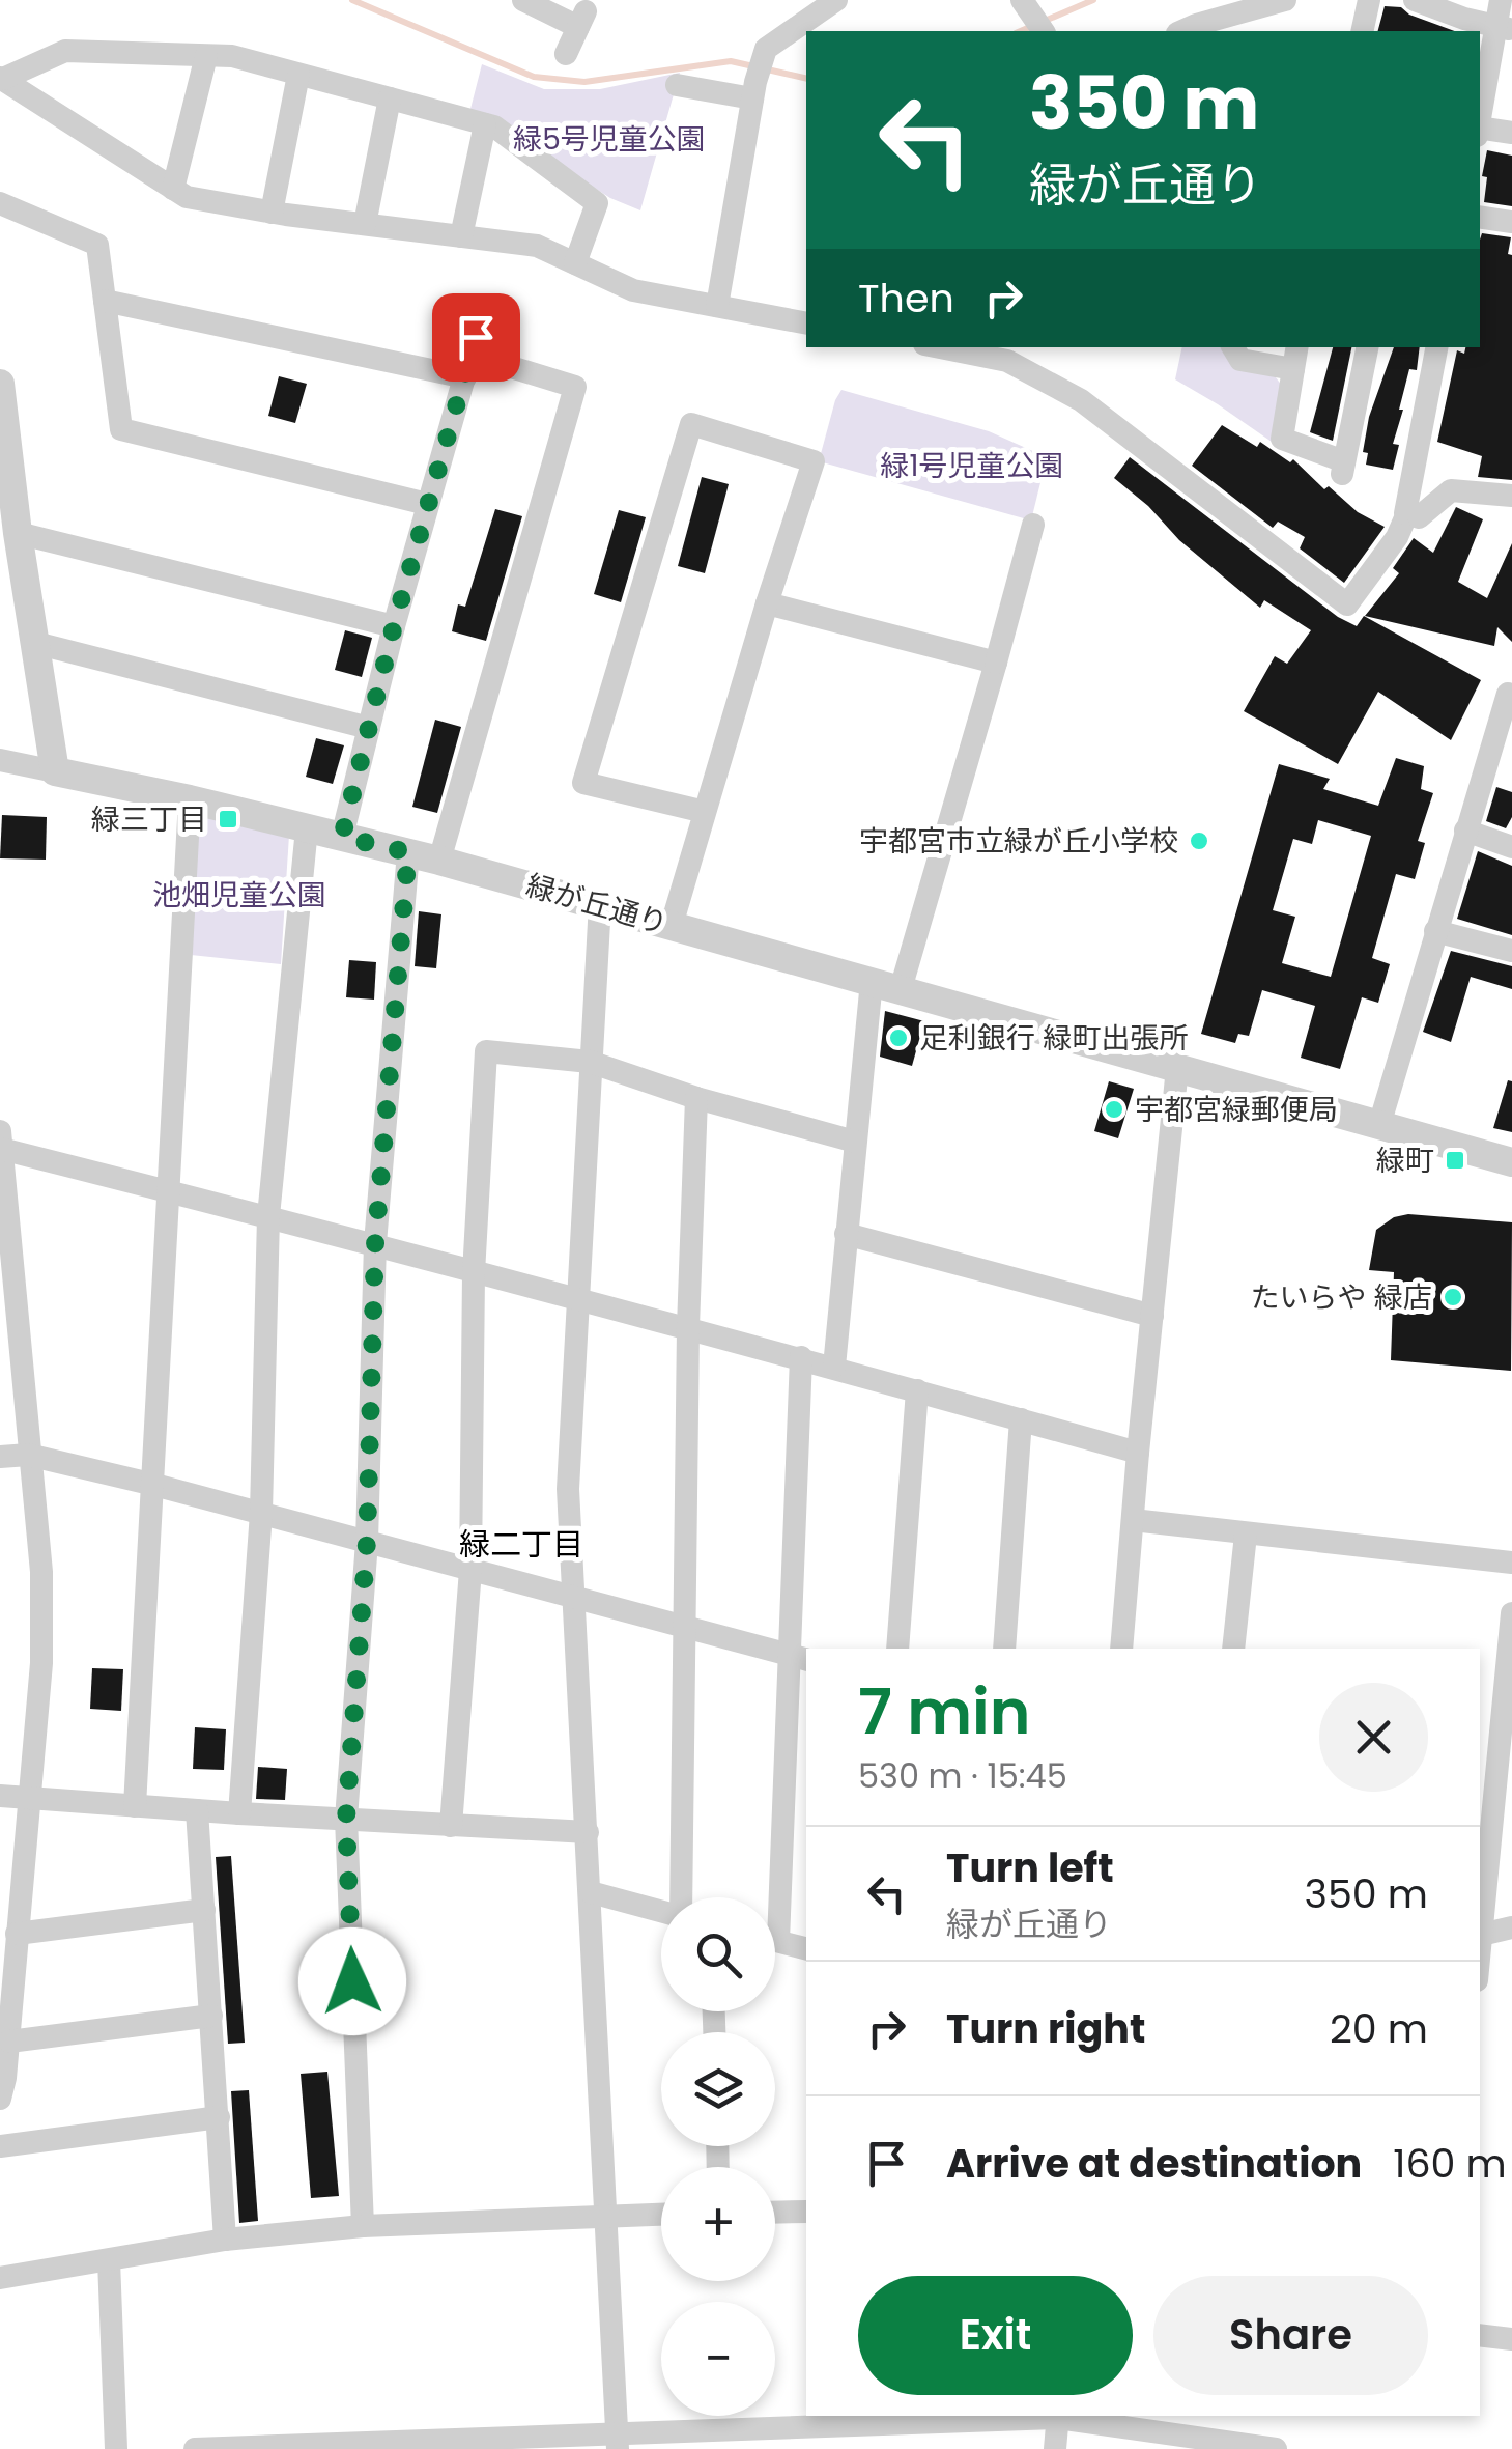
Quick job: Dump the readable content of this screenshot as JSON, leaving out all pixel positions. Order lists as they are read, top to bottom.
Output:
{
  "streets": {
    "street": ["緑が丘通り"]
  },
  "districts": ["緑二丁目"],
  "parks": ["緑5号児童公園", "緑1号児童公園", "池畑児童公園"],
  "places": {
    "transit": ["緑三丁目", "緑町"],
    "other": [
      "宇都宮市立緑が丘小学校",
      "足利銀行 緑町出張所",
      "宇都宮緑郵便局",
      "たいらや 緑店"
    ]
  },
  "page": {
    "turn": ["350 m", "緑が丘通り"],
    "then": "Then",
    "heading": ["7 min", "530 m · 15:45"],
    "list": [
      {
        "name": "Turn left",
        "note": "緑が丘通り",
        "value": "350 m"
      },
      {
        "name": "Turn right",
        "value": "20 m"
      },
      {
        "name": "Arrive at destination",
        "value": "160 m"
      }
    ],
    "map_buttons": ["+", "−"],
    "buttons": ["Exit", "Share"]
  }
}
